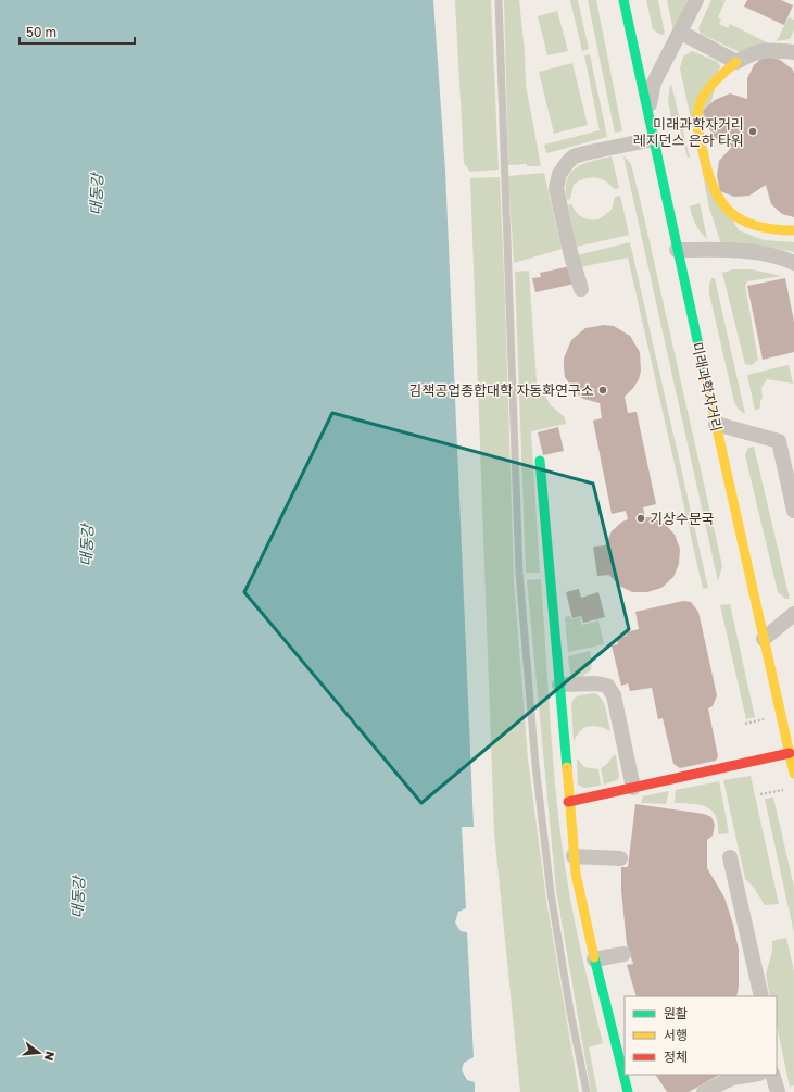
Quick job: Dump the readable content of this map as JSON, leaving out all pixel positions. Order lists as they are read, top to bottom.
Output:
{
  "streets": {
    "street": ["미래과학자거리"]
  },
  "water": ["대동강"],
  "places": ["미래과학자거리 레지던스 은하 타워", "김책공업종합대학 자동화연구소", "기상수문국"],
  "legend": ["원활", "서행", "정체"],
  "scale_bar": "50 m",
  "north": "right"
}
